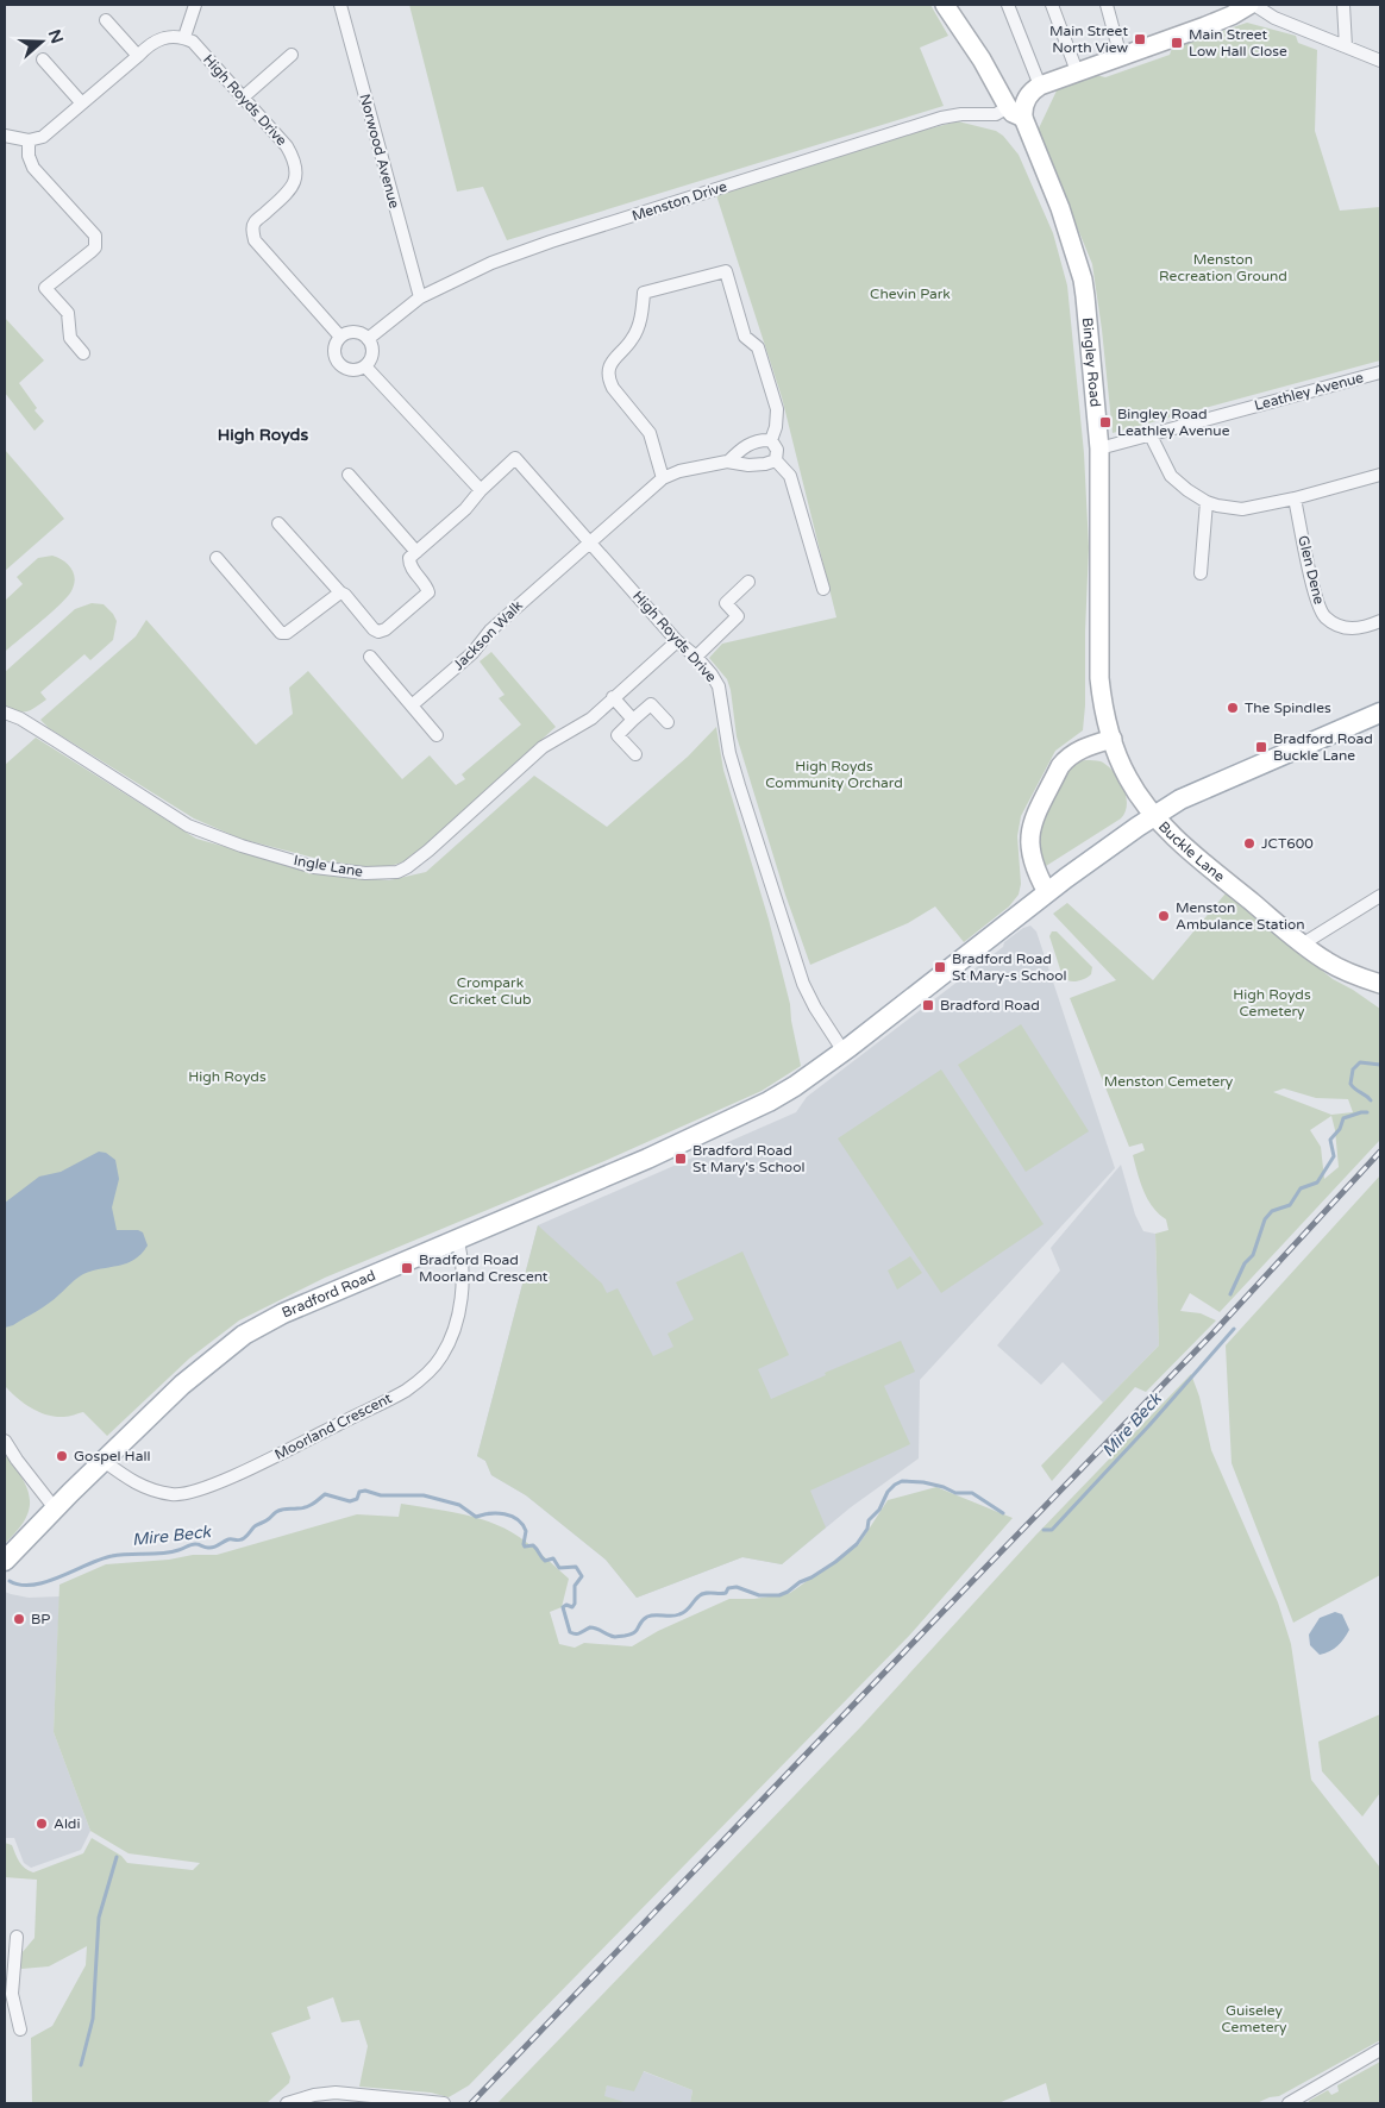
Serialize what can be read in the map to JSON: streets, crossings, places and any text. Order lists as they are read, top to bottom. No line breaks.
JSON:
{"streets":{"main road":["Bradford Road"],"street":["High Royds Drive","Norwood Avenue","Menston Drive","Bingley Road","Leathley Avenue","Glen Dene","Jackson Walk","Buckle Lane","Ingle Lane","Moorland Crescent"]},"crossings":[["High Royds Drive","Menston Drive"],["High Royds Drive","Jackson Walk"],["High Royds Drive","Ingle Lane"],["High Royds Drive","Bradford Road"],["Norwood Avenue","Menston Drive"],["Bingley Road","Leathley Avenue"],["Bingley Road","Buckle Lane"],["Bingley Road","Bradford Road"],["Buckle Lane","Bradford Road"],["Bradford Road","Moorland Crescent"]],"districts":["High Royds"],"water":["Mire Beck"],"parks":["Menston Recreation Ground","Chevin Park","High Royds Community Orchard","Crompark Cricket Club","High Royds Cemetery","High Royds","Menston Cemetery","Guiseley Cemetery"],"places":{"transit":["Main Street North View","Main Street Low Hall Close","Bingley Road Leathley Avenue","Bradford Road Buckle Lane","Bradford Road St Mary-s School","Bradford Road","Bradford Road St Mary's School","Bradford Road Moorland Crescent"],"other":["The Spindles","JCT600","Menston Ambulance Station","Gospel Hall","BP","Aldi"]},"north":"right"}
